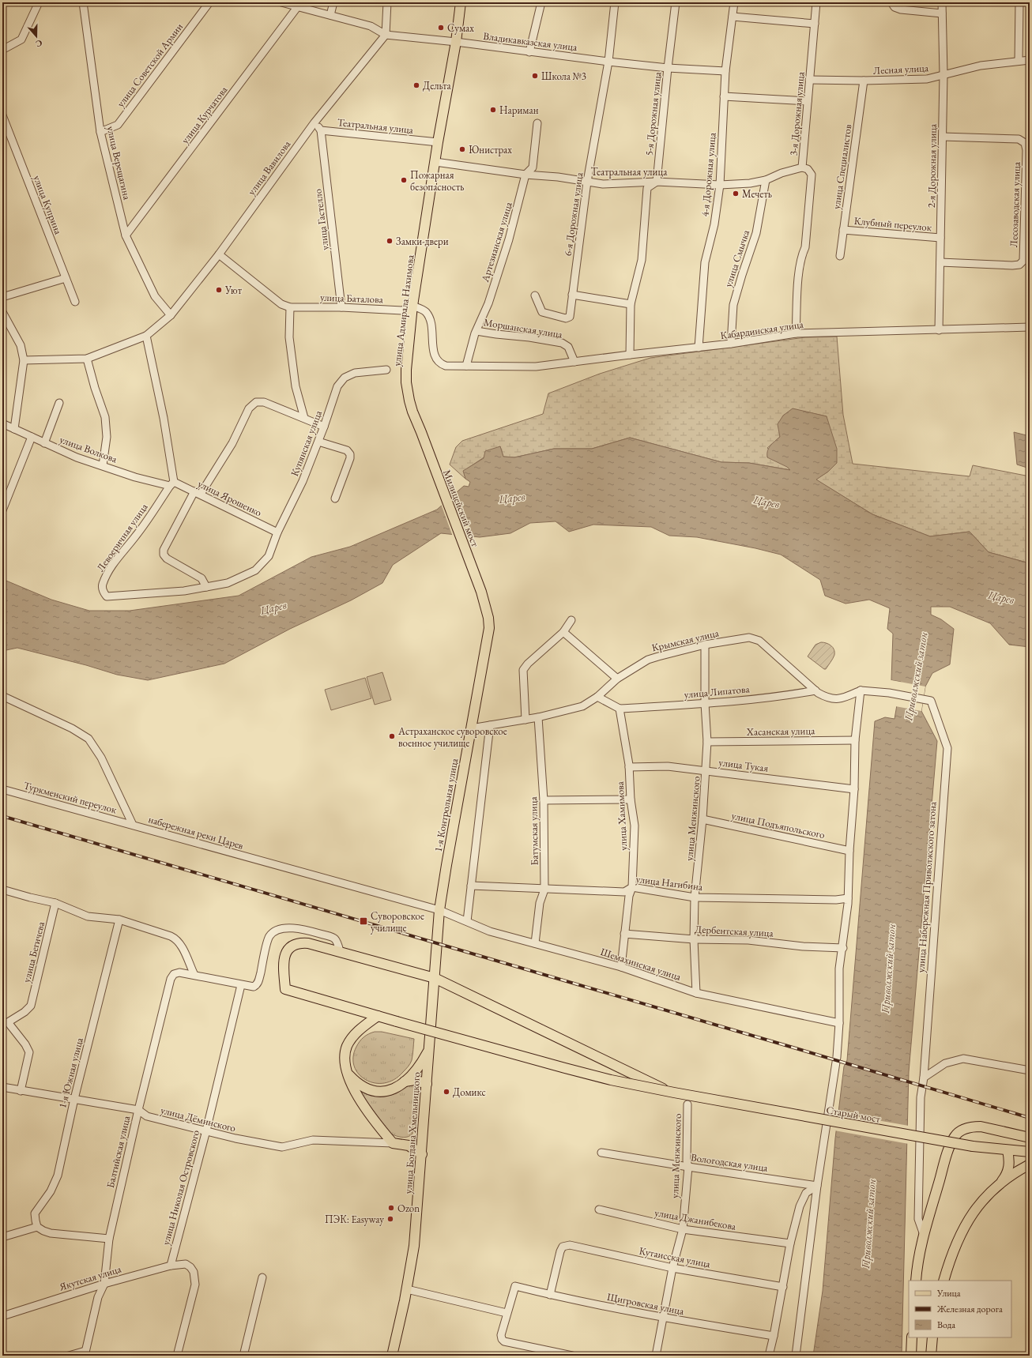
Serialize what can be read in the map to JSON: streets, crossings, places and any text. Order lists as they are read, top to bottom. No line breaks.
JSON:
{"streets":{"main road":["улица Адмирала Нахимова","Милицейский мост","1-я Контрольная улица","Старый мост","улица Богдана Хмельницкого"],"street":["Владикавказская улица","улица Советской Армии","Лесная улица","5-я Дорожная улица","3-я Дорожная улица","улица Курчатова","Театральная улица","улица Верещагина","2-я Дорожная улица","улица Специалистов","улица Вавилова","4-я Дорожная улица","улица Куприна","Лесозаводская улица","6-я Дорожная улица","улица Гастелло","Клубный переулок","Артезианская улица","улица Смычка","улица Баталова","Моршанская улица","Кабардинская улица","Купянская улица","улица Волкова","улица Ярошенко","Левоеричная улица","Крымская улица","улица Липатова","Хасанская улица","улица Тукая","Туркменский переулок","улица Хамимова","улица Менжинского","улица Подъяпольского","Батумская улица","набережная реки Царев","улица Нагибина","улица Набережная Приволжского затона","Дербентская улица","улица Бегичева","Шемахинская улица","1-я Южная улица","улица Дёминского","Балтийская улица","Вологодская улица","улица Николая Островского","улица Джанибекова","Кутаисская улица","Якутская улица","Щигровская улица"]},"crossings":[["Владикавказская улица","5-я Дорожная улица"],["Владикавказская улица","улица Курчатова"],["Владикавказская улица","улица Вавилова"],["Владикавказская улица","4-я Дорожная улица"],["Владикавказская улица","6-я Дорожная улица"],["Владикавказская улица","улица Адмирала Нахимова"],["улица Советской Армии","улица Верещагина"],["Лесная улица","3-я Дорожная улица"],["Лесная улица","2-я Дорожная улица"],["Лесная улица","улица Специалистов"],["5-я Дорожная улица","Театральная улица"],["3-я Дорожная улица","Театральная улица"],["3-я Дорожная улица","Кабардинская улица"],["улица Курчатова","улица Верещагина"],["Театральная улица","4-я Дорожная улица"],["Театральная улица","6-я Дорожная улица"],["Театральная улица","улица Гастелло"],["Театральная улица","Артезианская улица"],["Театральная улица","улица Смычка"],["Театральная улица","улица Адмирала Нахимова"],["улица Верещагина","улица Вавилова"],["2-я Дорожная улица","Лесозаводская улица"],["2-я Дорожная улица","Клубный переулок"],["2-я Дорожная улица","Кабардинская улица"],["улица Специалистов","Клубный переулок"],["улица Вавилова","улица Баталова"],["4-я Дорожная улица","Кабардинская улица"],["улица Гастелло","улица Баталова"],["Артезианская улица","Моршанская улица"],["Артезианская улица","Кабардинская улица"],["улица Смычка","Кабардинская улица"],["улица Баталова","улица Адмирала Нахимова"],["улица Адмирала Нахимова","Милицейский мост"],["Моршанская улица","Кабардинская улица"],["Купянская улица","улица Ярошенко"],["Купянская улица","Левоеричная улица"],["улица Волкова","улица Ярошенко"],["улица Волкова","Левоеричная улица"],["улица Ярошенко","Левоеричная улица"],["Милицейский мост","1-я Контрольная улица"],["Крымская улица","улица Липатова"],["Крымская улица","1-я Контрольная улица"],["Крымская улица","улица Менжинского"],["Крымская улица","Батумская улица"],["Крымская улица","улица Набережная Приволжского затона"],["улица Липатова","улица Хамимова"],["улица Липатова","улица Менжинского"],["Хасанская улица","улица Менжинского"],["улица Тукая","улица Хамимова"],["улица Тукая","улица Менжинского"],["Туркменский переулок","набережная реки Царев"],["1-я Контрольная улица","набережная реки Царев"],["1-я Контрольная улица","Шемахинская улица"],["1-я Контрольная улица","улица Богдана Хмельницкого"],["улица Хамимова","улица Нагибина"],["улица Хамимова","Дербентская улица"],["улица Хамимова","Шемахинская улица"],["улица Менжинского","улица Подъяпольского"],["улица Менжинского","улица Нагибина"],["улица Менжинского","Дербентская улица"],["улица Менжинского","Шемахинская улица"],["улица Менжинского","Вологодская улица"],["улица Менжинского","улица Джанибекова"],["улица Менжинского","Кутаисская улица"],["улица Менжинского","Щигровская улица"],["Батумская улица","улица Нагибина"],["Батумская улица","Шемахинская улица"],["набережная реки Царев","Шемахинская улица"],["набережная реки Царев","улица Богдана Хмельницкого"],["Шемахинская улица","улица Богдана Хмельницкого"],["1-я Южная улица","улица Дёминского"],["улица Дёминского","Балтийская улица"],["улица Дёминского","улица Николая Островского"],["Балтийская улица","Якутская улица"],["улица Николая Островского","Якутская улица"],["Кутаисская улица","Щигровская улица"]],"water":["Царев","Приволжский затон"],"places":{"other":["Сумах","Школа №3","Дельта","Нариман","Юнистрах","Пожарная безопасность","Мечеть","Замки-двери","Уют","Астраханское суворовское военное училище","Домикс","Ozon","ПЭК: Easyway"],"transit":["Суворовское училище"]},"legend":["Улица","Железная дорога","Вода"],"north":"bottom"}
